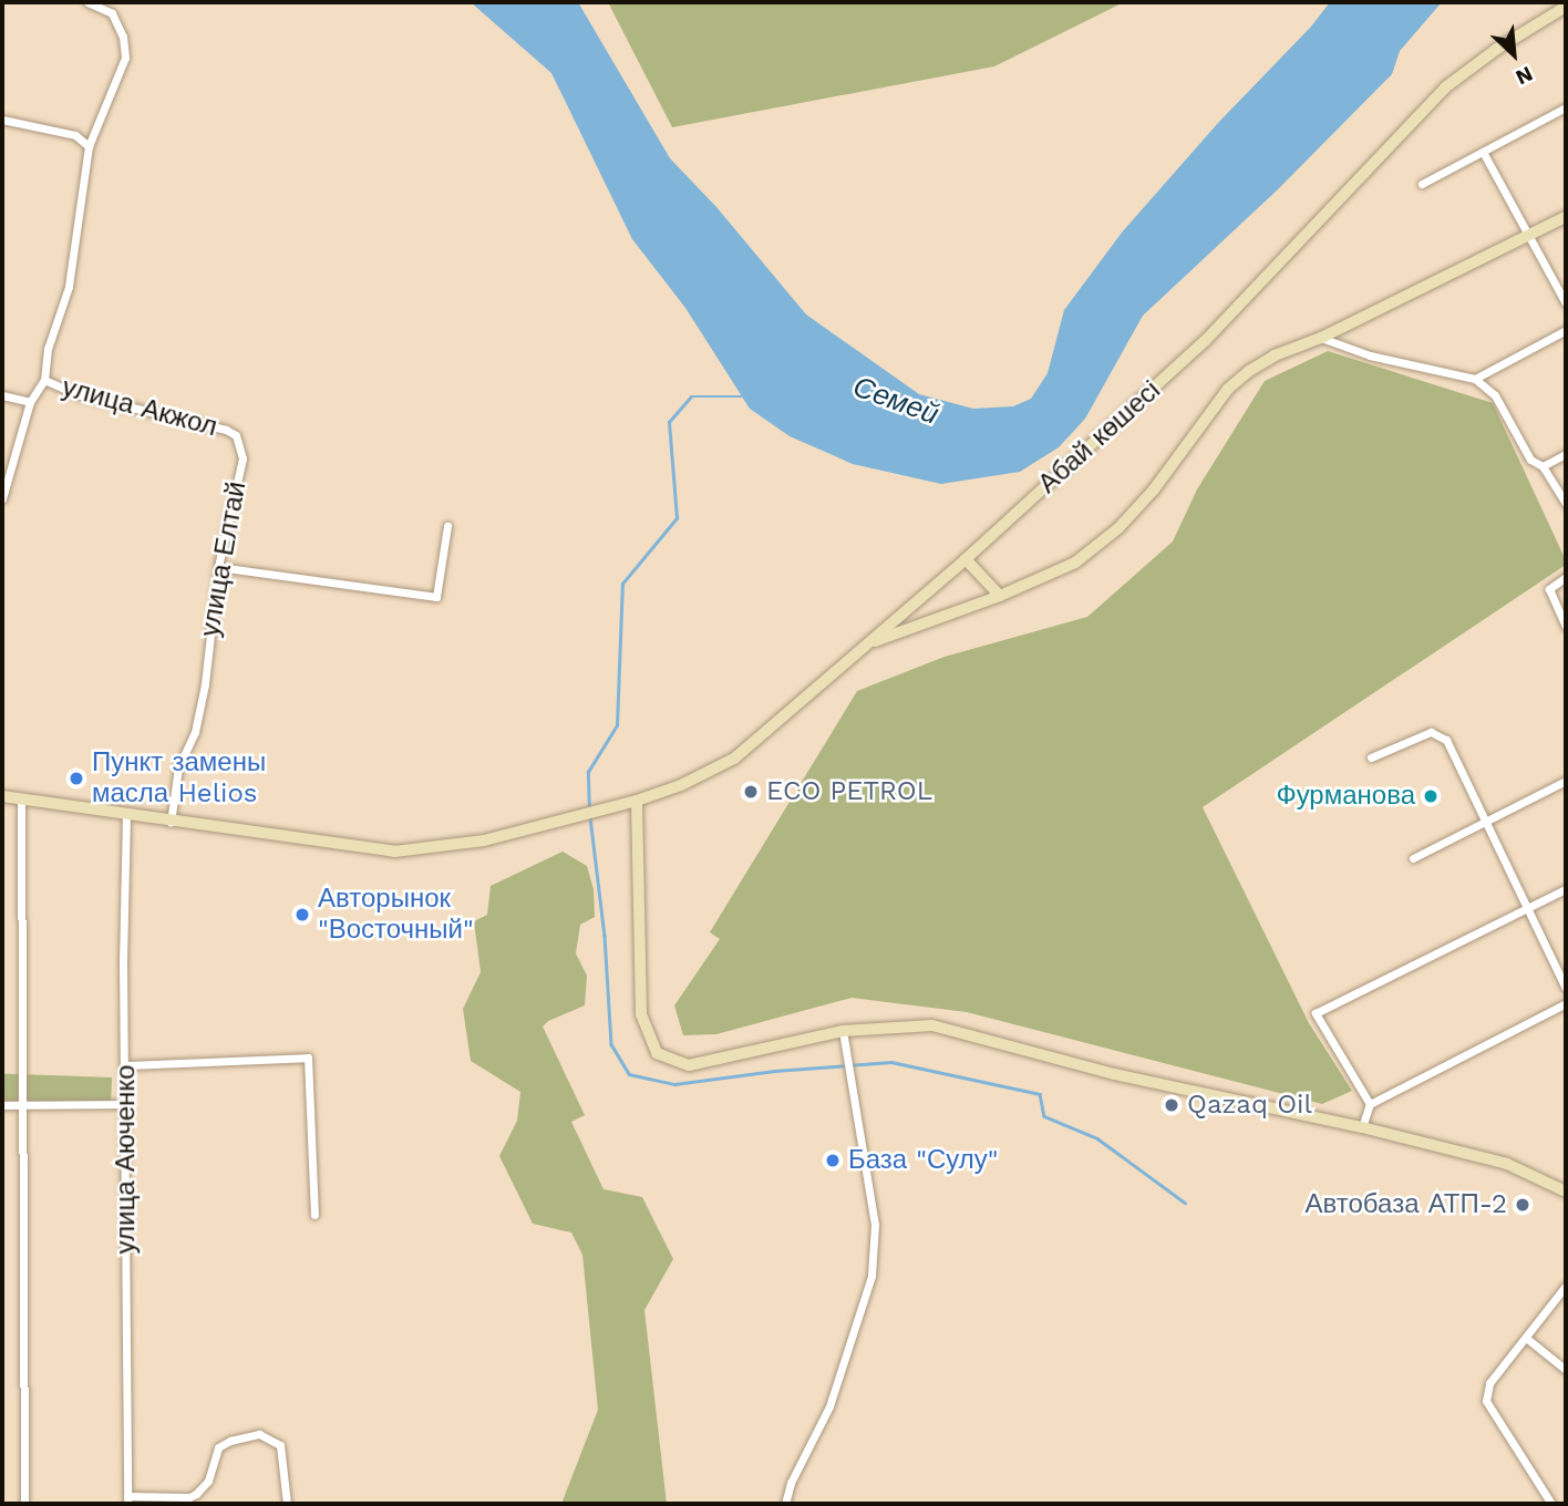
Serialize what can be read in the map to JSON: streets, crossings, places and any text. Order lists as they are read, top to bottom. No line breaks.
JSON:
{"streets":{"main road":["Абай көшесі"],"street":["улица Акжол","улица Елтай","улица Аюченко"]},"crossings":[["улица Акжол","улица Елтай"],["Абай көшесі","улица Елтай"],["Абай көшесі","улица Аюченко"]],"water":["Семей"],"places":["Пункт замены масла Helios","ECO PETROL","Фурманова","Авторынок \"Восточный\"","Qazaq Oil","База \"Сулу\"","Автобаза АТП-2"],"north":"bottom right"}
